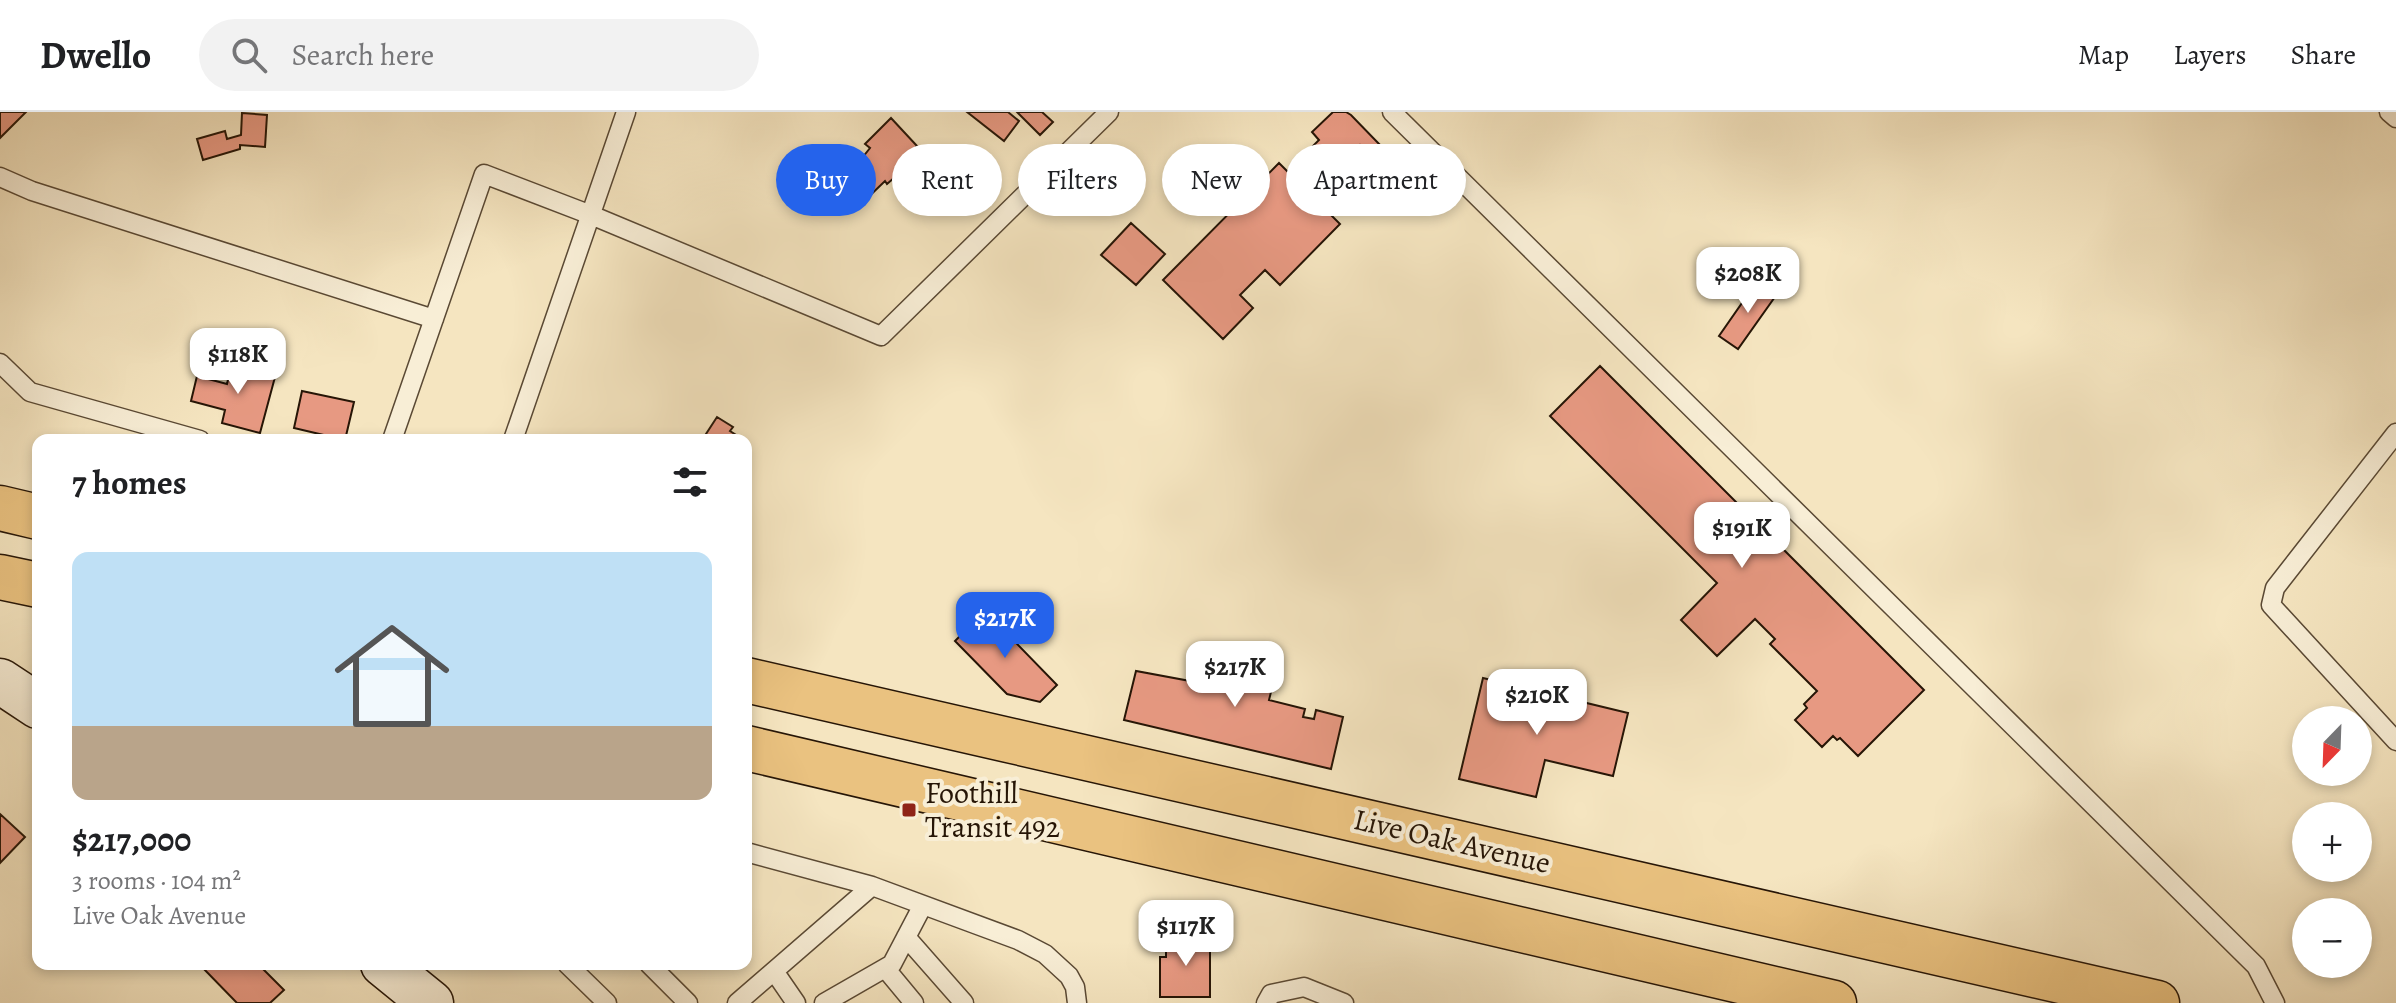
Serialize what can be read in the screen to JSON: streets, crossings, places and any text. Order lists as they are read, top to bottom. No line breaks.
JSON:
{"streets":{"main road":["Live Oak Avenue"]},"places":{"transit":["Foothill Transit 492"]},"north":"bottom left","page":{"header":"Dwello","search":"Search here","nav":["Map","Layers","Share"],"chip":["Buy","Rent","Filters","New","Apartment"],"price":["$208K","$118K","$191K","$217K","$217K","$210K","$117K"],"heading":"7 homes","list":[{"name":"$217,000","note":"3 rooms · 104 m² · Live Oak Avenue"}],"map_buttons":["+","−"]}}
